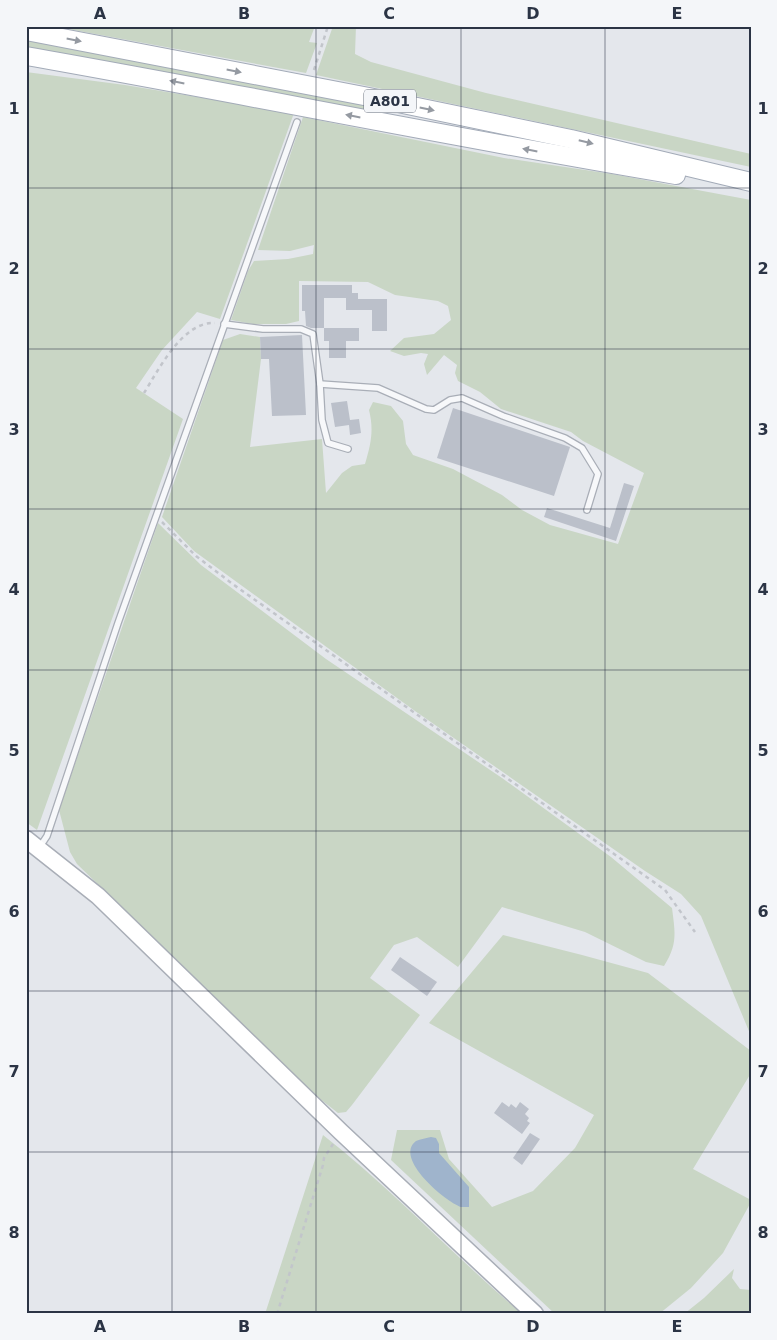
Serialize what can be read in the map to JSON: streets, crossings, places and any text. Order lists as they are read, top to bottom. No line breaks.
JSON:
{"streets":{"main road":["A801"]},"grid":{"columns":["A","B","C","D","E"],"rows":["1","2","3","4","5","6","7","8"]}}
